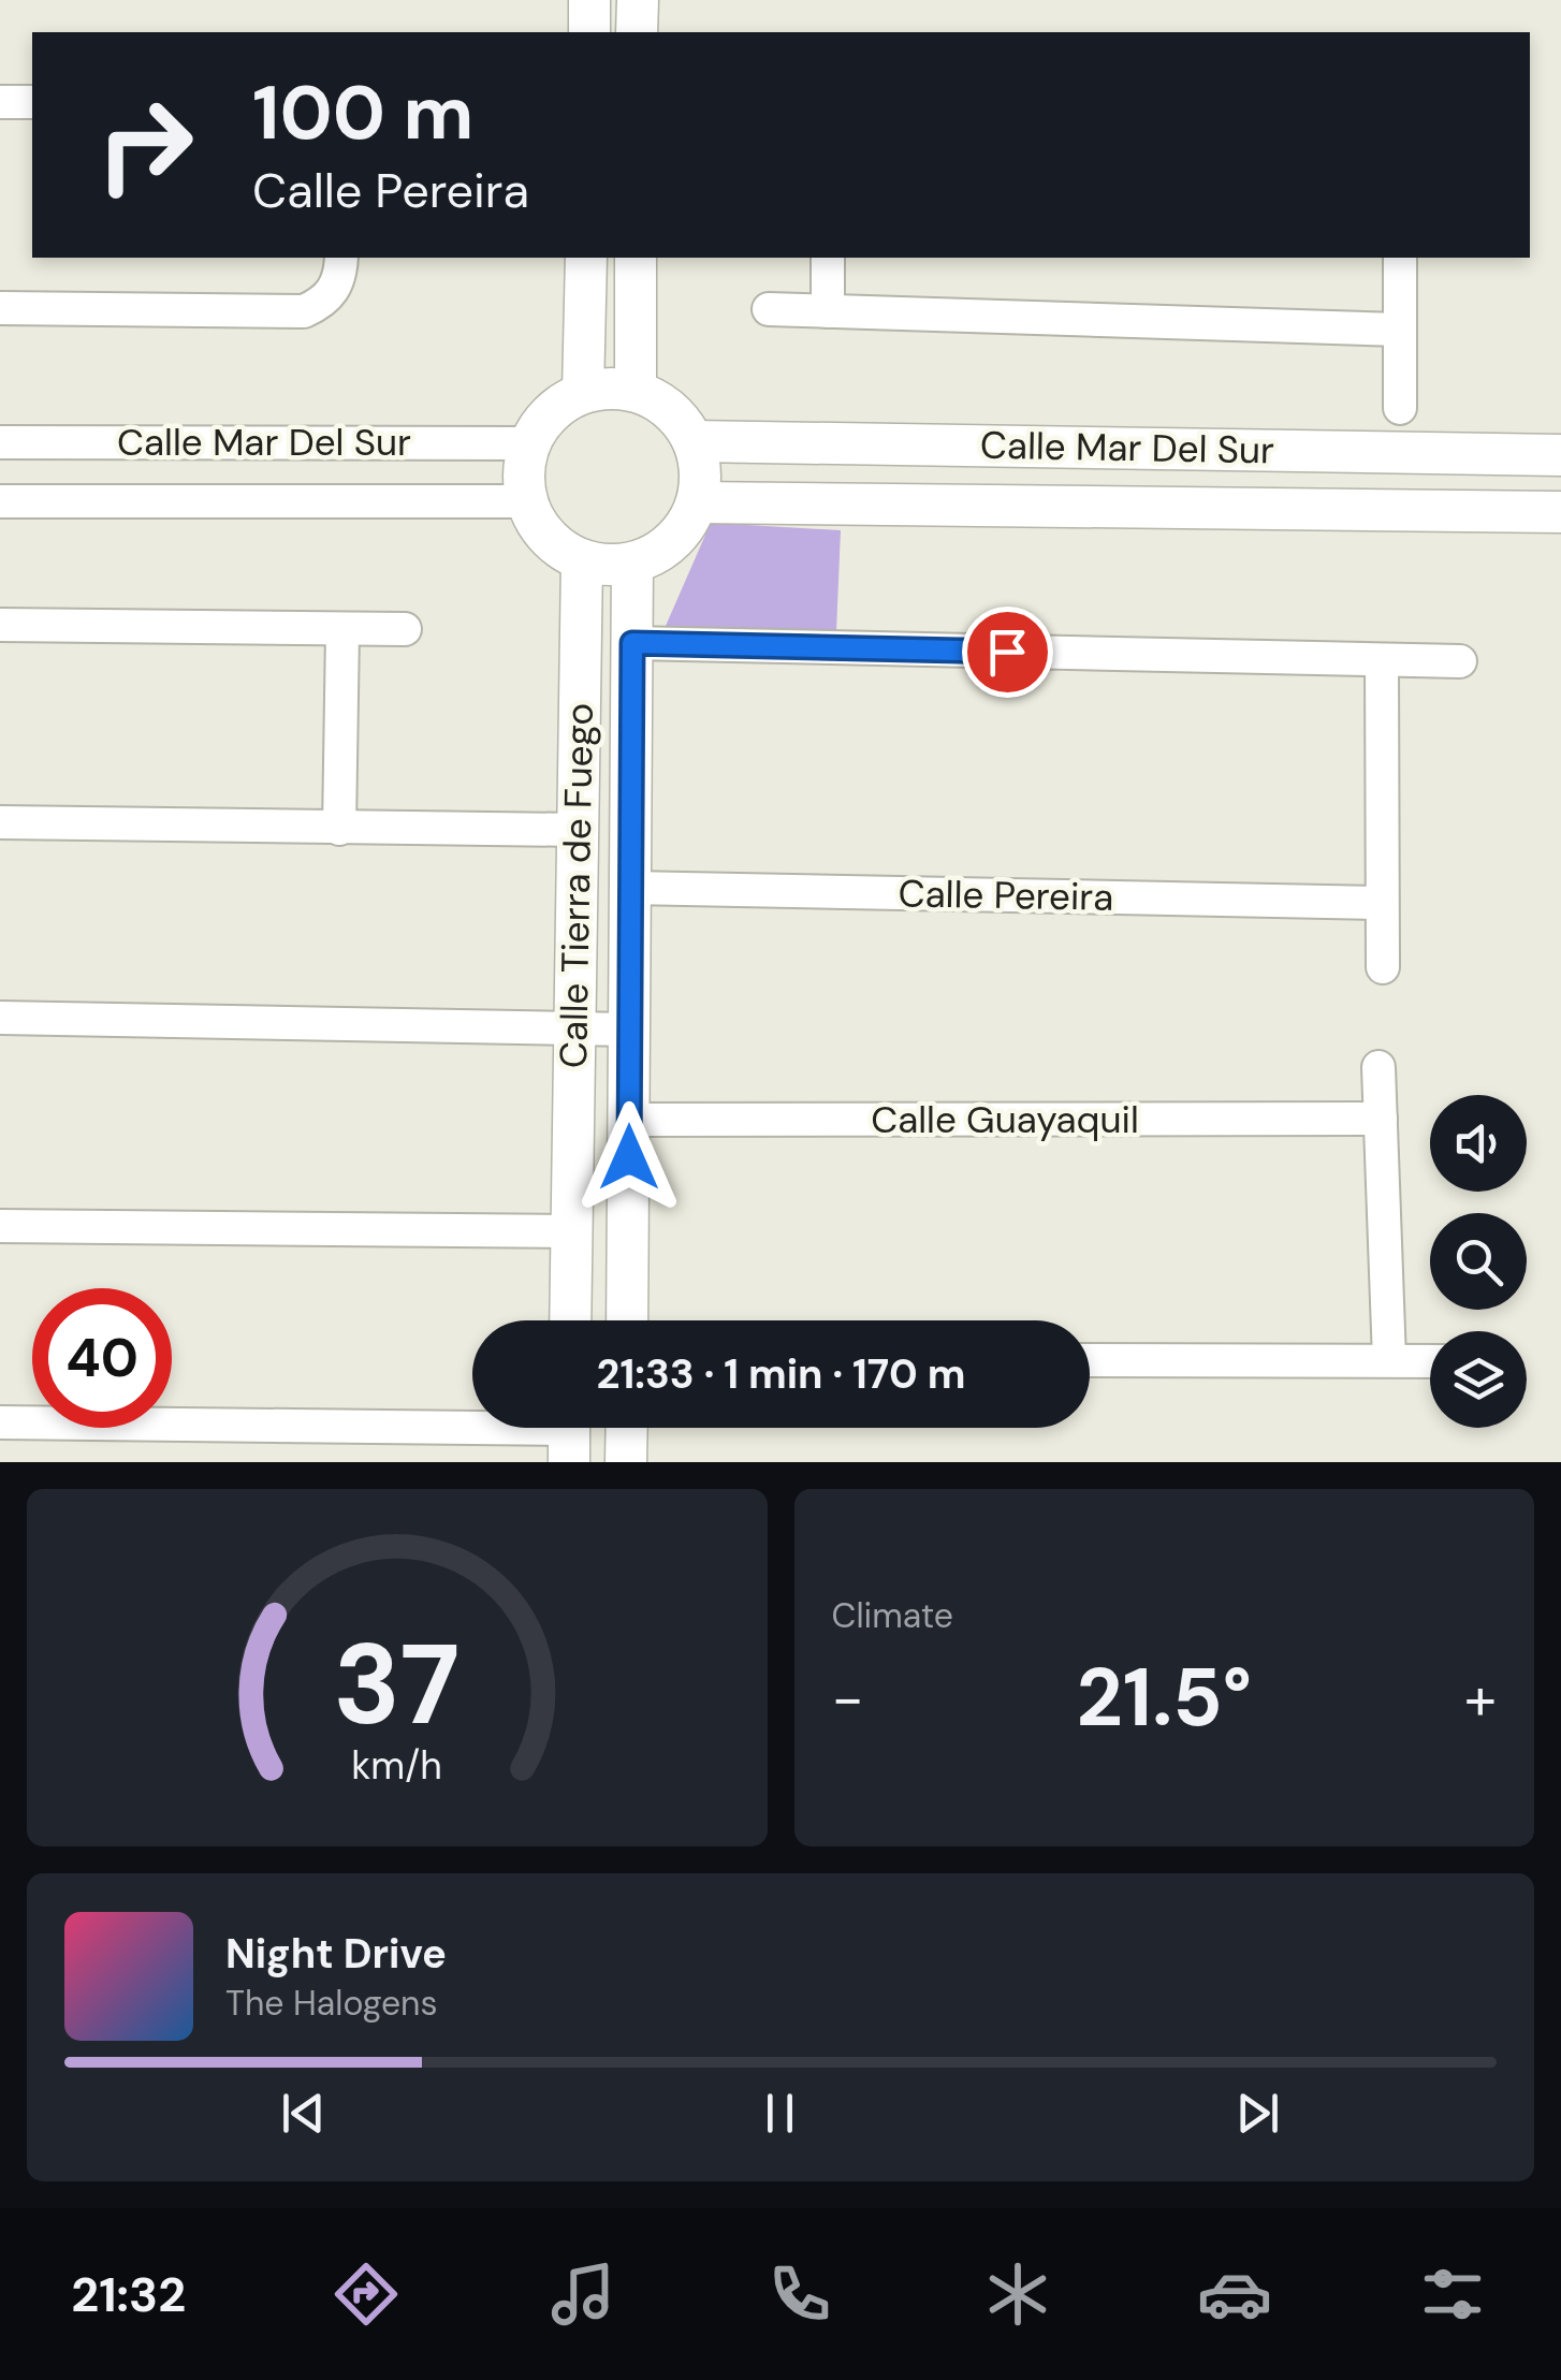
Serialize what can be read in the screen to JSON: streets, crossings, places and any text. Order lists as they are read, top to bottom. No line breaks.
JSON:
{"streets":{"street":["Calle Mar Del Sur","Calle Tierra de Fuego","Calle Pereira","Calle Guayaquil"]},"crossings":[["Calle Mar Del Sur","Calle Tierra de Fuego"],["Calle Tierra de Fuego","Calle Pereira"],["Calle Tierra de Fuego","Calle Guayaquil"]],"page":{"turn":["100 m","Calle Pereira"],"limit":"40","trip":"21:33 · 1 min · 170 m","tile":"Climate","heat":["−","21.5°","+"],"song":["Night Drive","The Halogens"],"tabs":"21:32","gauge":["37","km/h"]}}
